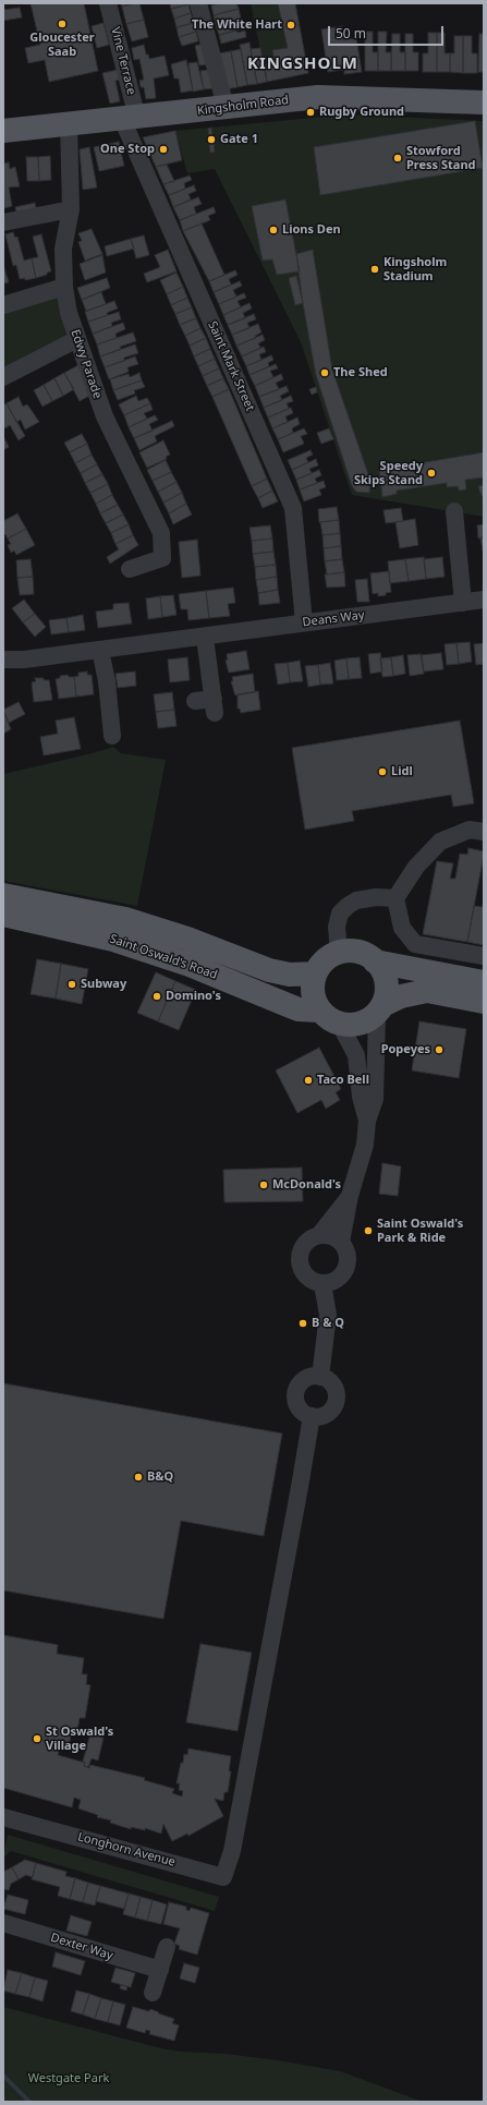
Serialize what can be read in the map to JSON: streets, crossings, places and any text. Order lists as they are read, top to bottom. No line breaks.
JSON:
{"streets":{"main road":["Kingsholm Road","Saint Oswald's Road"],"street":["Vine Terrace","Edwy Parade","Saint Mark Street","Deans Way","Longhorn Avenue","Dexter Way"]},"crossings":[["Vine Terrace","Kingsholm Road"],["Vine Terrace","Saint Mark Street"],["Kingsholm Road","Edwy Parade"],["Kingsholm Road","Saint Mark Street"],["Saint Mark Street","Deans Way"]],"districts":["KINGSHOLM"],"parks":["Westgate Park"],"places":["Gloucester Saab","The White Hart","Rugby Ground","Gate 1","One Stop","Stowford Press Stand","Lions Den","Kingsholm Stadium","The Shed","Speedy Skips Stand","Lidl","Subway","Domino's","Popeyes","Taco Bell","McDonald's","Saint Oswald's Park & Ride","B & Q","B&Q","St Oswald's Village"],"scale_bar":"50 m"}
